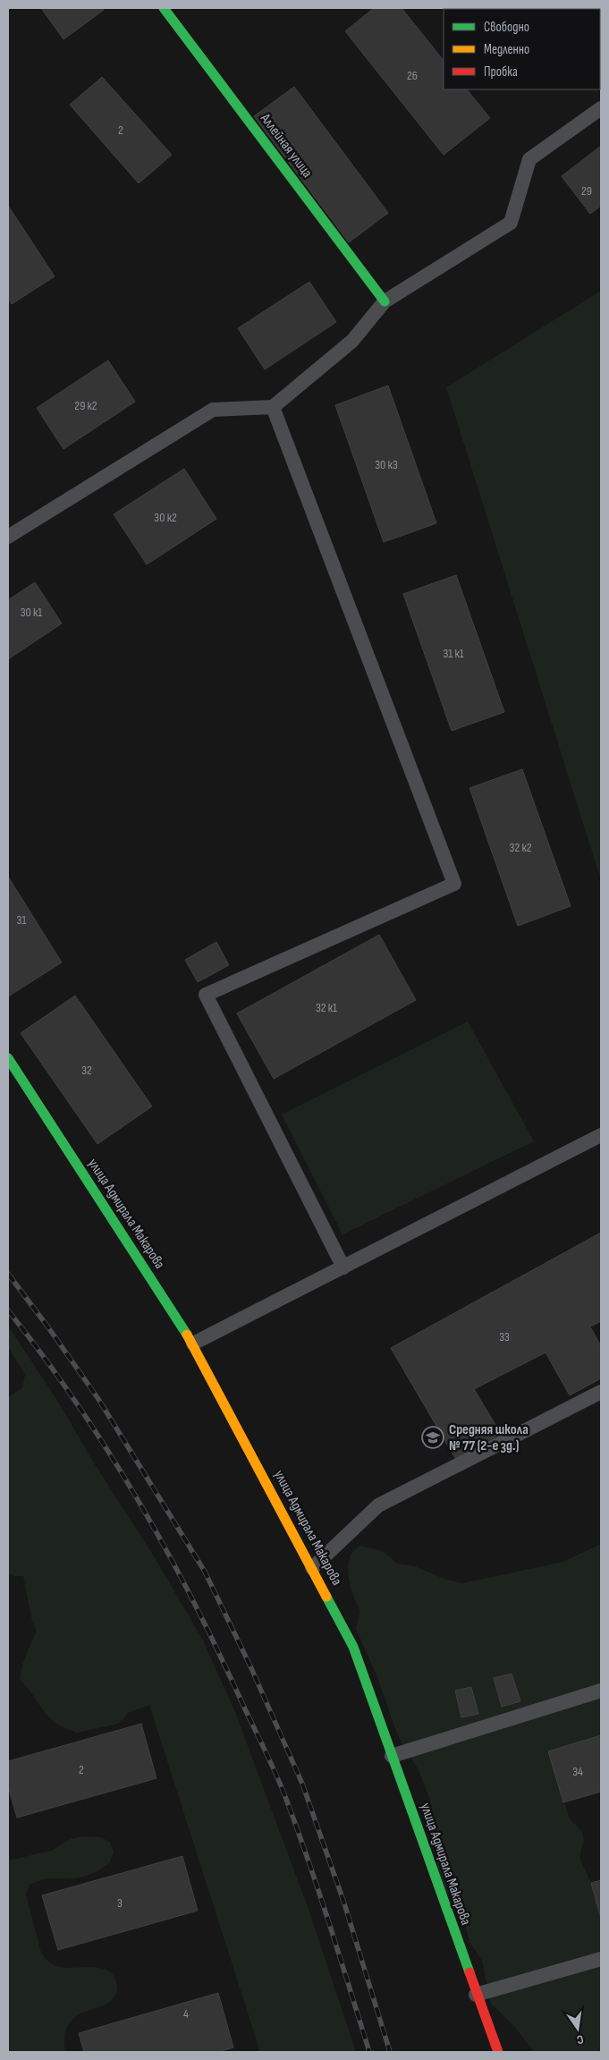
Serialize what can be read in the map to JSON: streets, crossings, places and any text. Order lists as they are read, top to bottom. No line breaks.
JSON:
{"streets":{"street":["Аллейная улица","улица Адмирала Макарова"]},"places":{"school or university":["Средняя школа № 77 (2-е зд.)"]},"house_numbers":["26","2","29","29 к2","30 к3","30 к2","30 к1","31 к1","32 к2","31","32 к1","32","33","2","34","3","4"],"legend":["Свободно","Медленно","Пробка"],"north":"bottom"}
